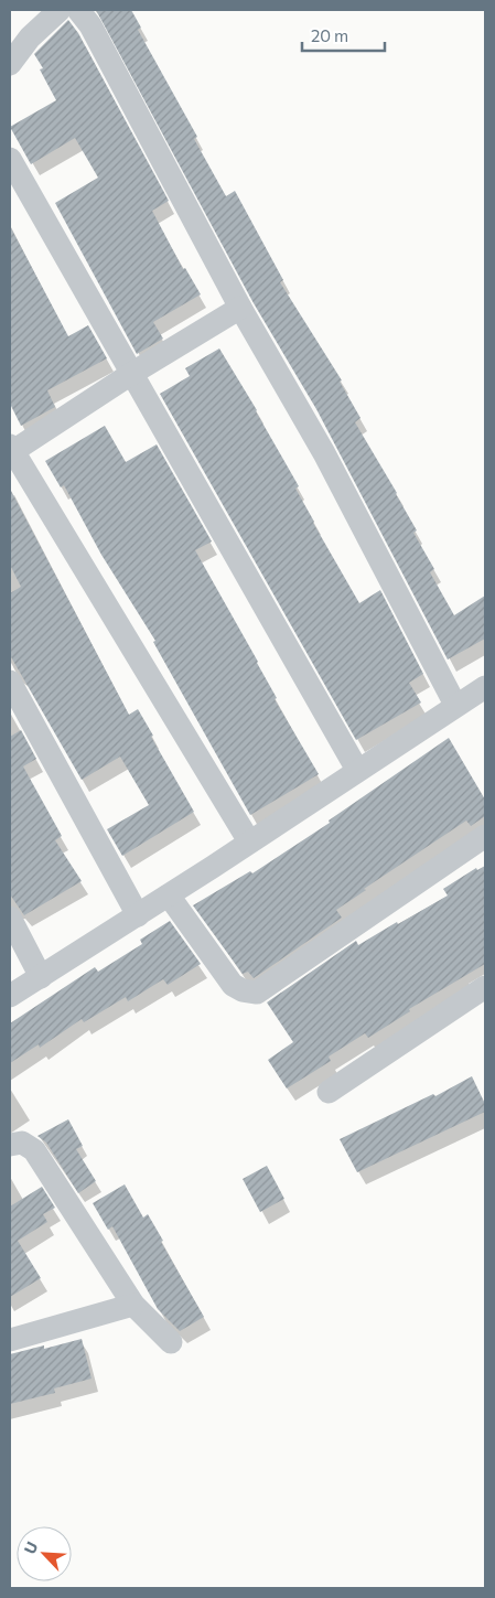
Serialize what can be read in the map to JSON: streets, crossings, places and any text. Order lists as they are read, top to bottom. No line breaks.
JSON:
{"scale_bar":"20 m","north":"top left"}
